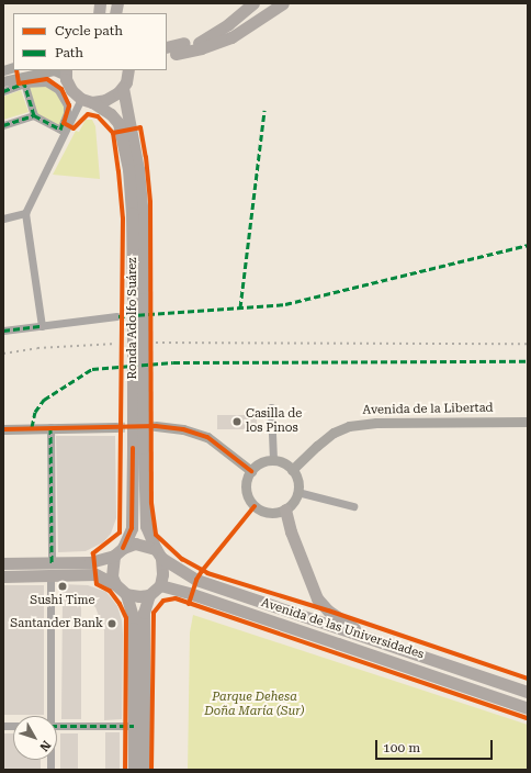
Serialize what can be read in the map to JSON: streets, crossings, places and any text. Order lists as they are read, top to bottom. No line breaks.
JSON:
{"streets":{"main road":["Ronda Adolfo Suárez","Avenida de la Libertad","Avenida de las Universidades"]},"crossings":[["Ronda Adolfo Suárez","Avenida de las Universidades"]],"parks":["Parque Dehesa Doña María (Sur)"],"places":["Casilla de los Pinos","Sushi Time","Santander Bank"],"legend":["Cycle path","Path"],"scale_bar":"100 m","north":"bottom right"}
